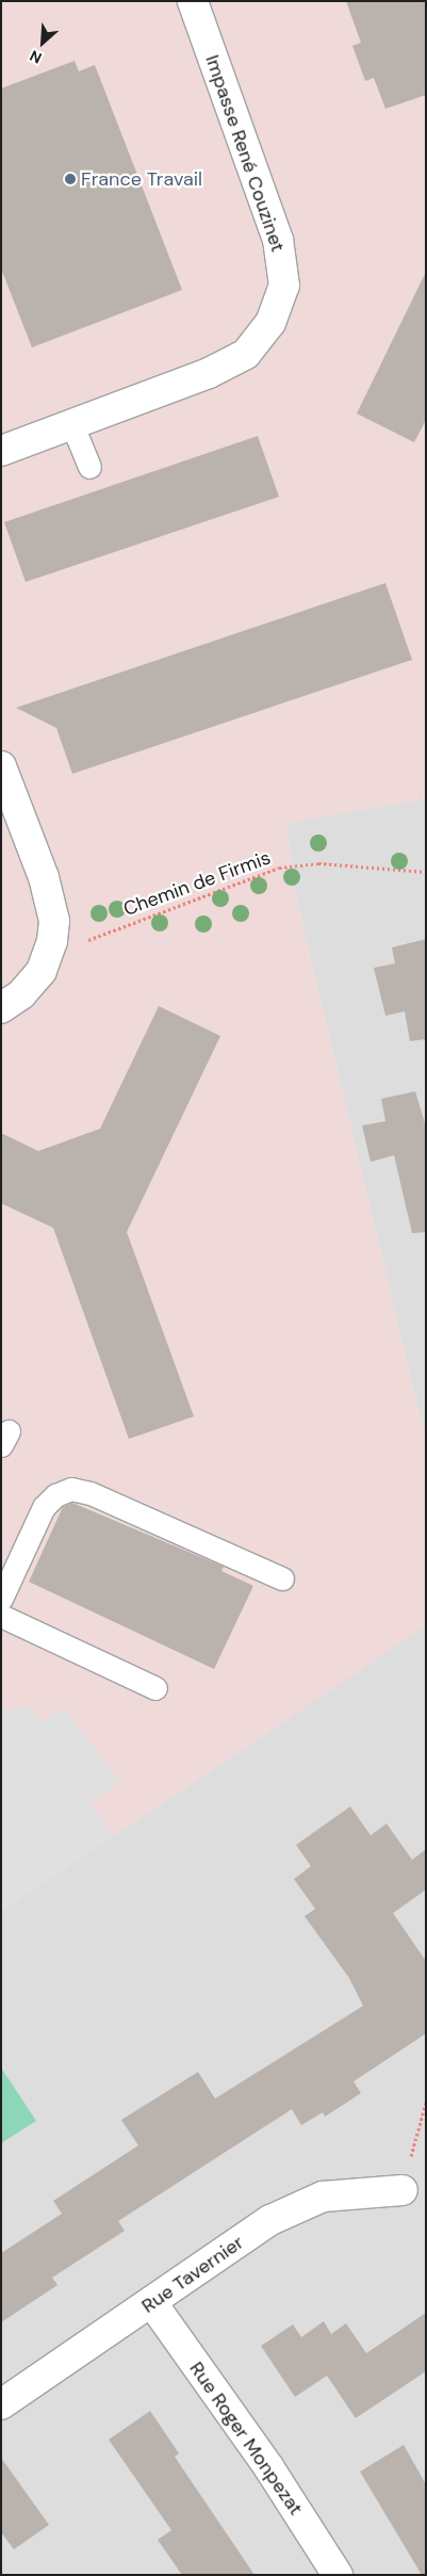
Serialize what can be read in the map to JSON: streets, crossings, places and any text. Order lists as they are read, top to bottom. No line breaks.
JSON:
{"streets":{"street":["Impasse René Couzinet","Rue Tavernier","Rue Roger Monpezat"],"path":["Chemin de Firmis"]},"crossings":[["Rue Tavernier","Rue Roger Monpezat"]],"places":["France Travail"],"north":"bottom left"}
